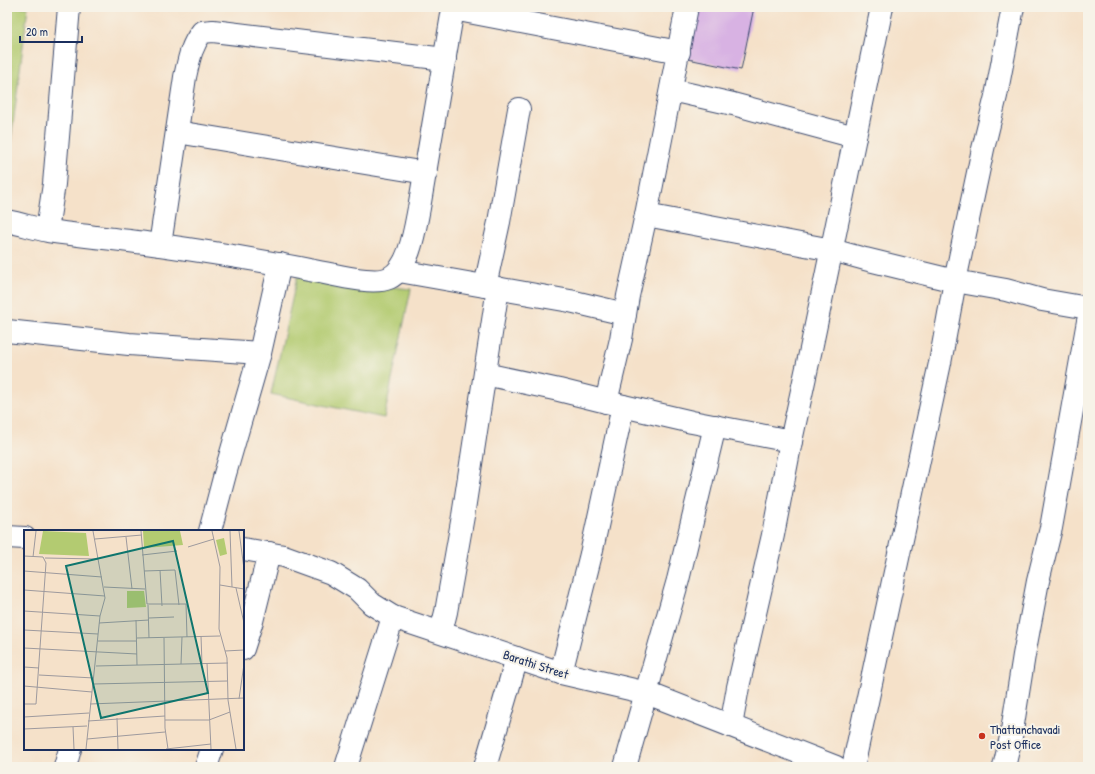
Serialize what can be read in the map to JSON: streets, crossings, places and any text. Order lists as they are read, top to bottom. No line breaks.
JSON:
{"streets":{"street":["Barathi Street"]},"places":["Thattanchavadi Post Office"],"scale_bar":"20 m"}
